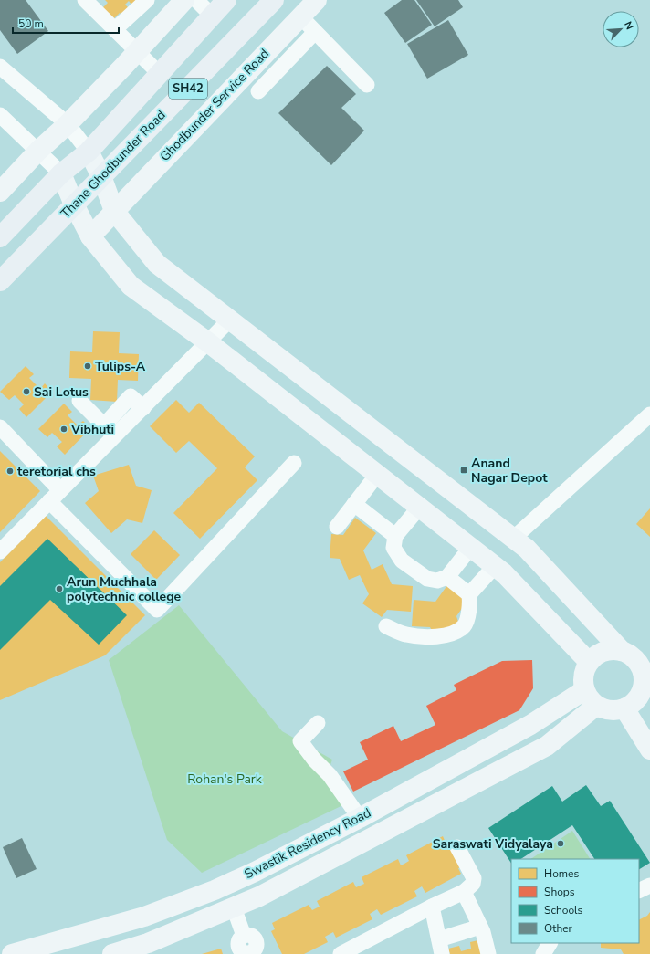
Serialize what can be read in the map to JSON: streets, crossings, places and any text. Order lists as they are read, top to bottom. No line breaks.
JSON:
{"streets":{"main road":["SH42","Ghodbunder Service Road","Thane Ghodbunder Road","Swastik Residency Road"]},"parks":["Rohan's Park"],"places":{"other":["Tulips-A","Sai Lotus","Vibhuti","teretorial chs","Arun Muchhala polytechnic college","Saraswati Vidyalaya"],"transit":["Anand Nagar Depot"]},"legend":["Homes","Shops","Schools","Other"],"scale_bar":"50 m","north":"top right"}
